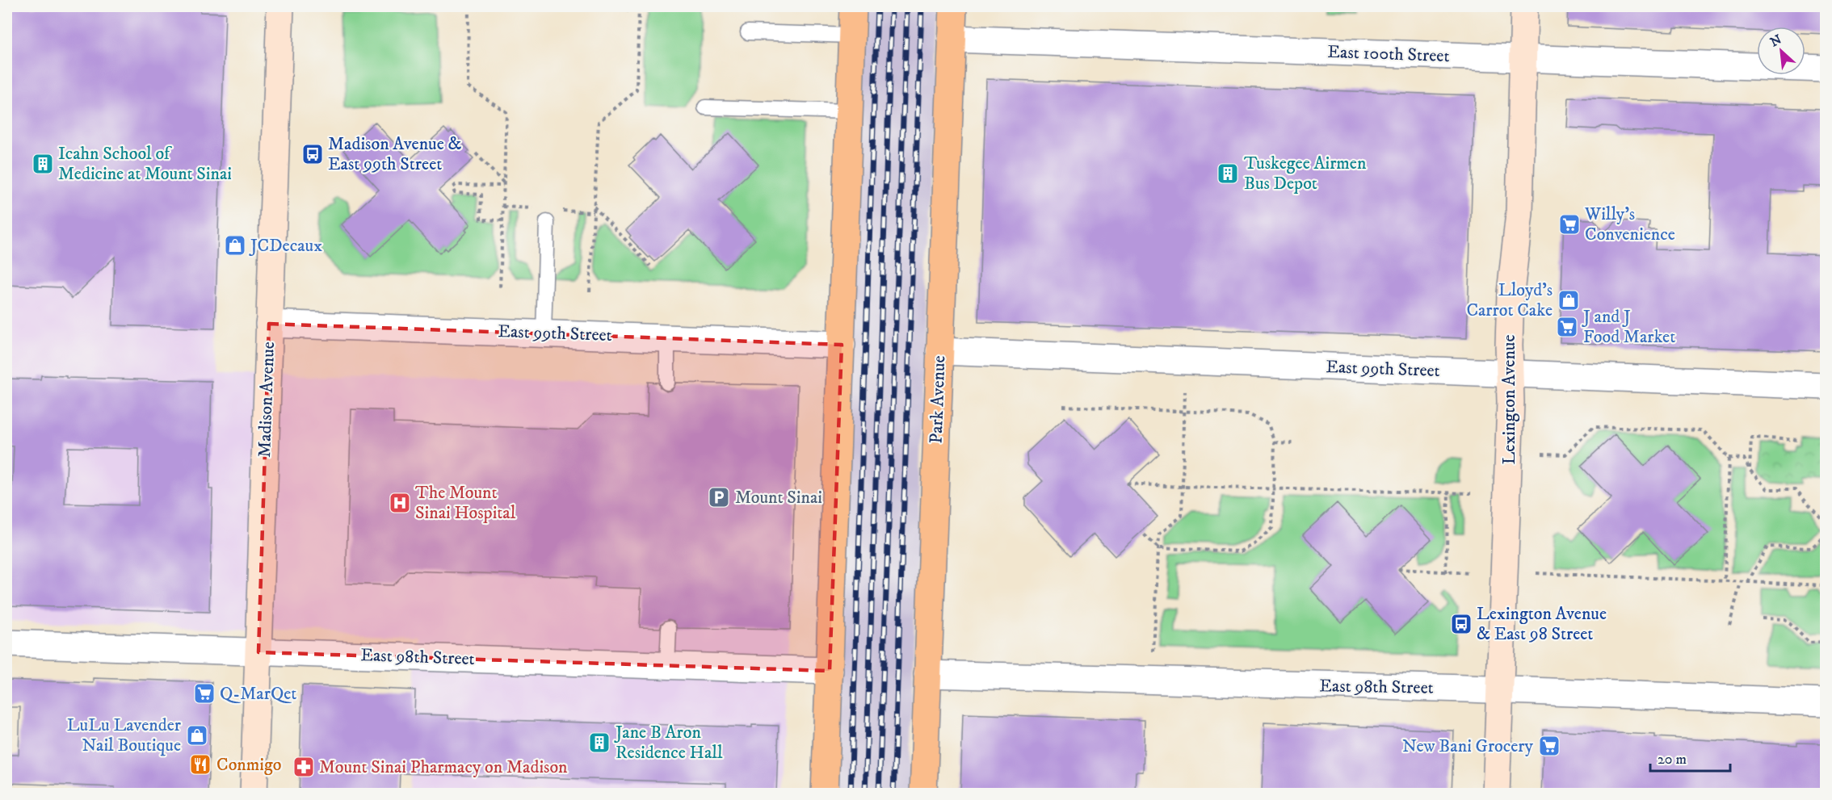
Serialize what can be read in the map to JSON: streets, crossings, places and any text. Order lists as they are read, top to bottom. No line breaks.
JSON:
{"streets":{"main road":["Madison Avenue","Park Avenue","Lexington Avenue"],"street":["East 100th Street","East 99th Street","East 98th Street"]},"crossings":[["East 100th Street","Park Avenue"],["East 100th Street","Lexington Avenue"],["East 99th Street","Madison Avenue"],["East 99th Street","Park Avenue"],["East 99th Street","Lexington Avenue"],["Madison Avenue","East 98th Street"],["Park Avenue","East 98th Street"],["Lexington Avenue","East 98th Street"]],"places":{"bus stop":["Madison Avenue & East 99th Street","Lexington Avenue & East 98 Street"],"building":["Icahn School of Medicine at Mount Sinai","Tuskegee Airmen Bus Depot","Jane B Aron Residence Hall"],"supermarket":["Willy's Convenience","J and J Food Market","Q-MarQet","New Bani Grocery"],"shop":["JCDecaux","Lloyd's Carrot Cake","LuLu Lavender Nail Boutique"],"parking":["Mount Sinai"],"hospital":["The Mount Sinai Hospital"],"restaurant":["Conmigo"],"pharmacy":["Mount Sinai Pharmacy on Madison"]},"scale_bar":"20 m","north":"top left"}
